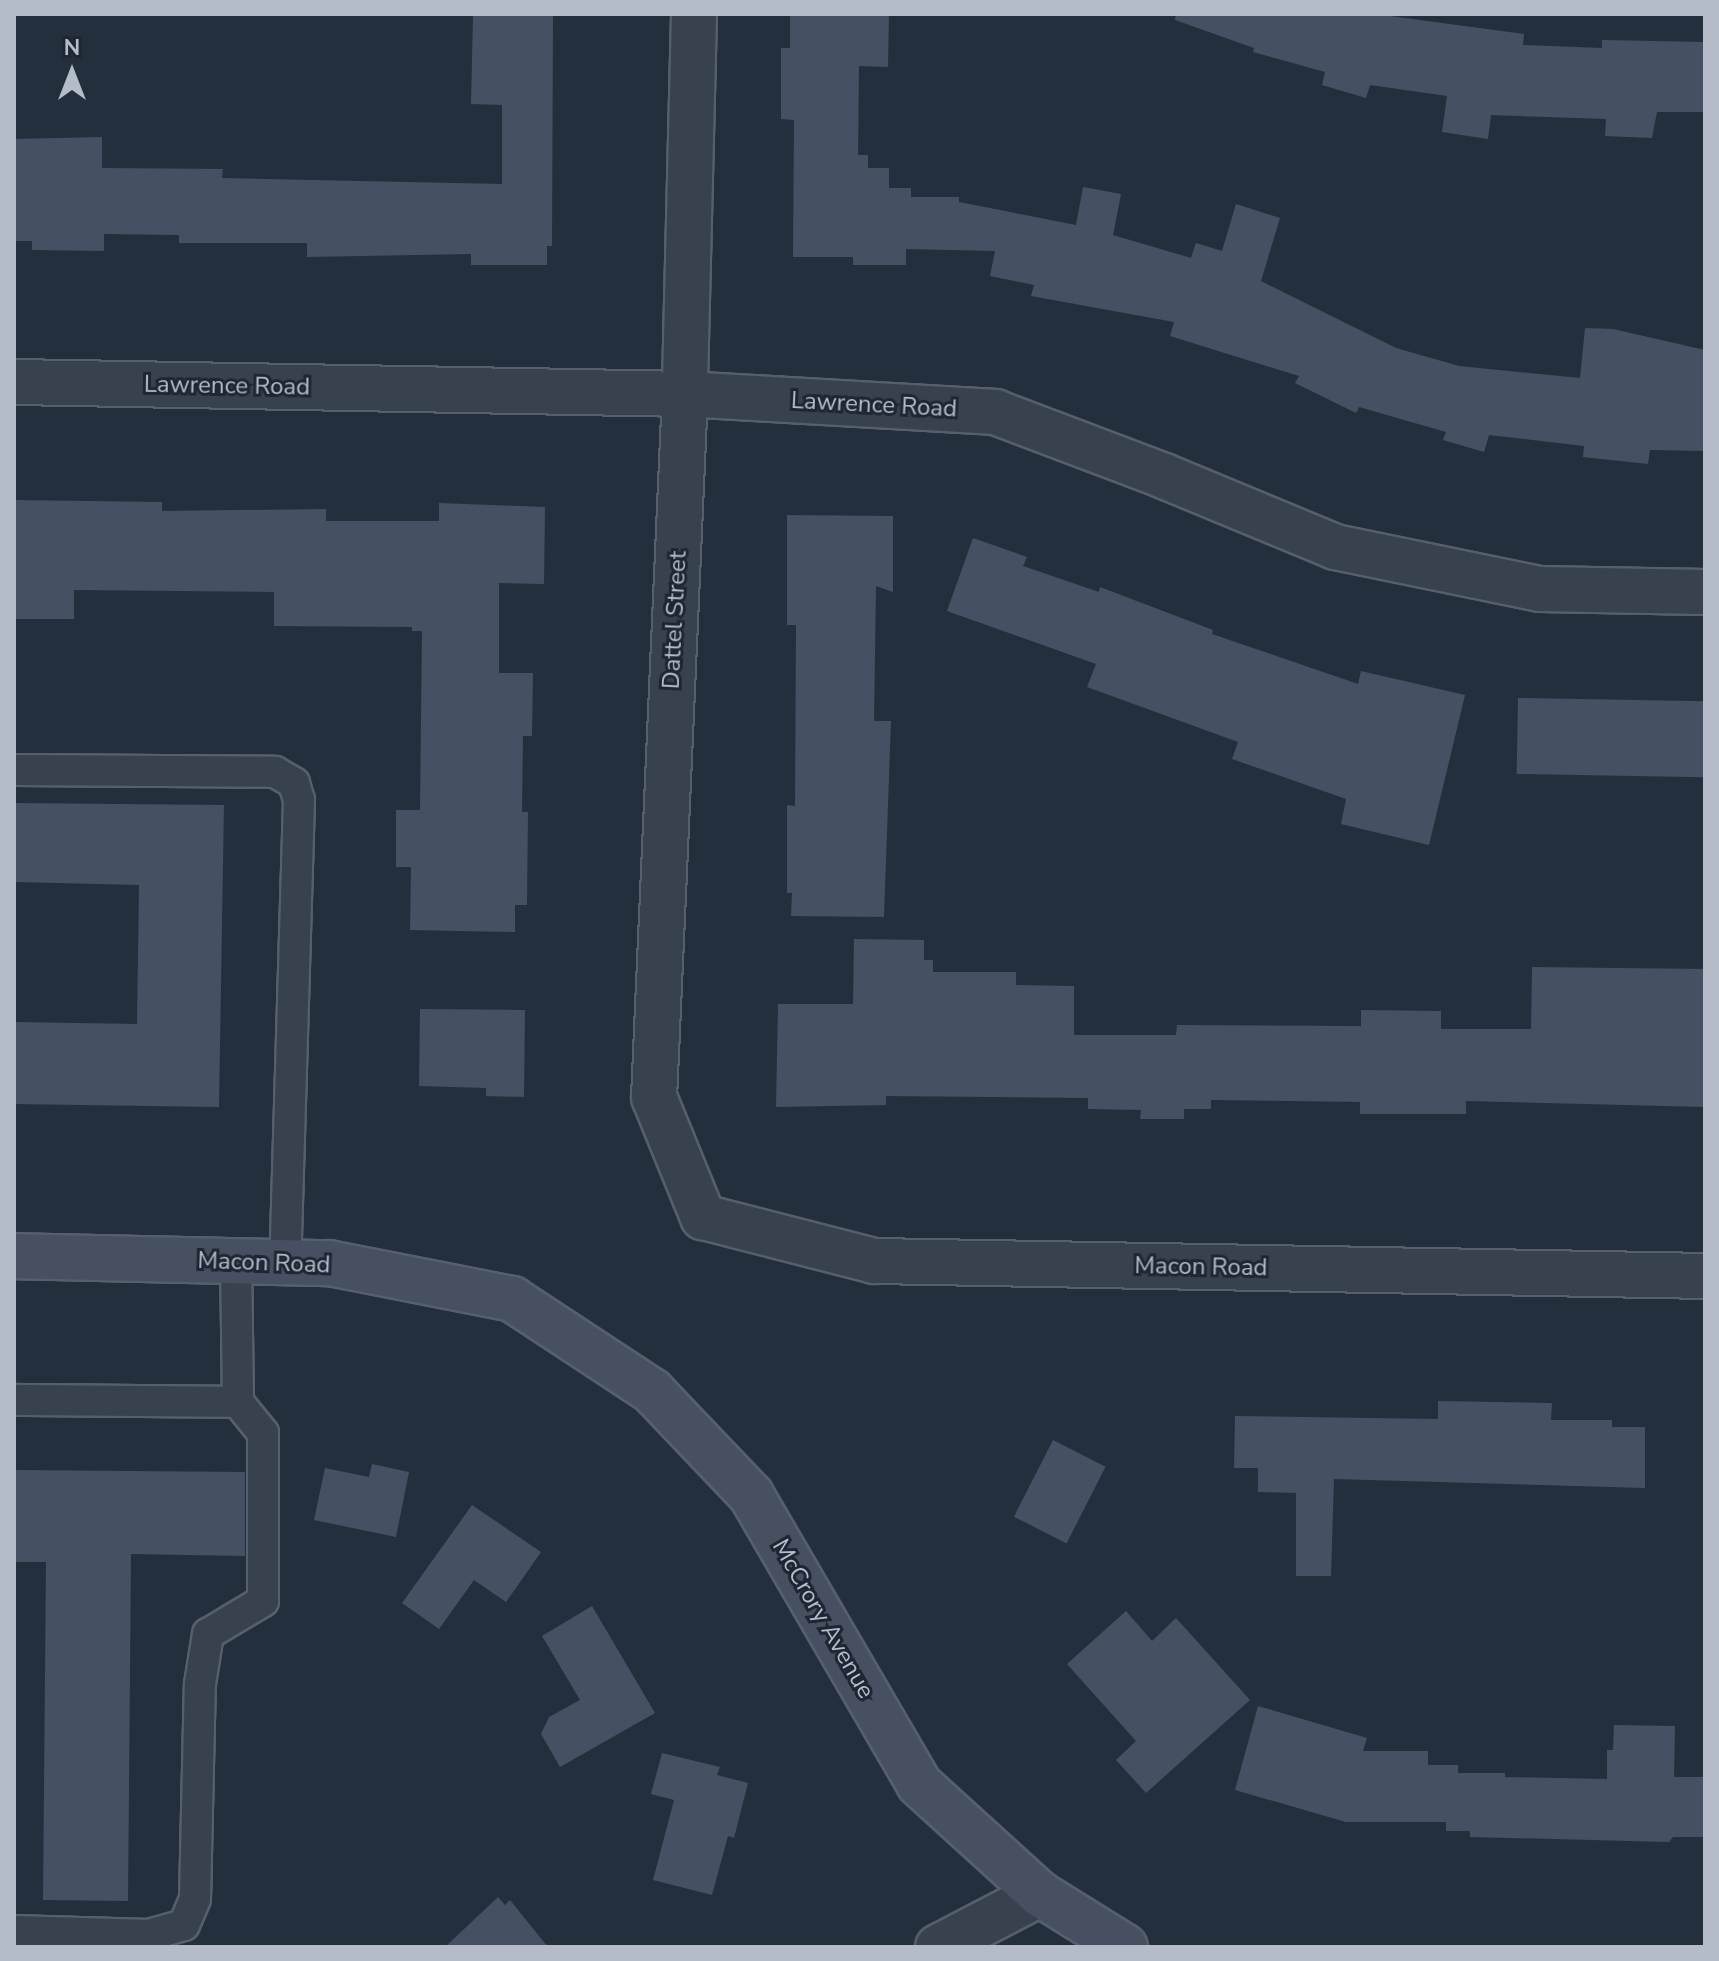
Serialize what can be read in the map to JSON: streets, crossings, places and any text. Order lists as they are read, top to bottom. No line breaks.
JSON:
{"streets":{"main road":["Macon Road","McCrory Avenue"],"street":["Lawrence Road","Dattel Street"]},"crossings":[["Lawrence Road","Dattel Street"],["Dattel Street","Macon Road"],["Macon Road","McCrory Avenue"]],"north":"top"}
